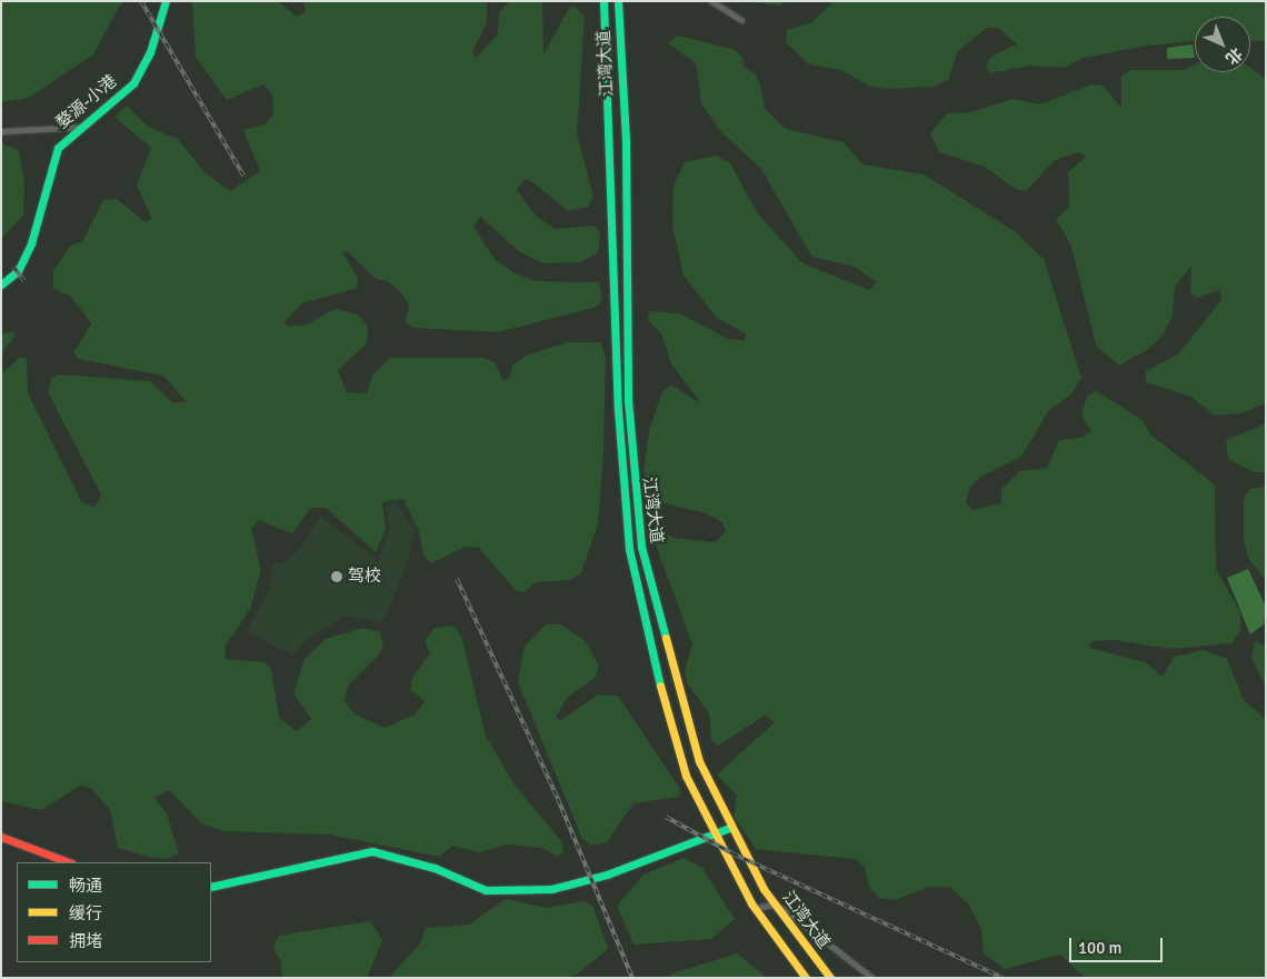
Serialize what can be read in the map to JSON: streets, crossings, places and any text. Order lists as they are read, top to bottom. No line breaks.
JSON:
{"streets":{"main road":["江湾大道","婺源-小港"]},"places":["驾校"],"legend":["畅通","缓行","拥堵"],"scale_bar":"100 m","north":"bottom right"}
